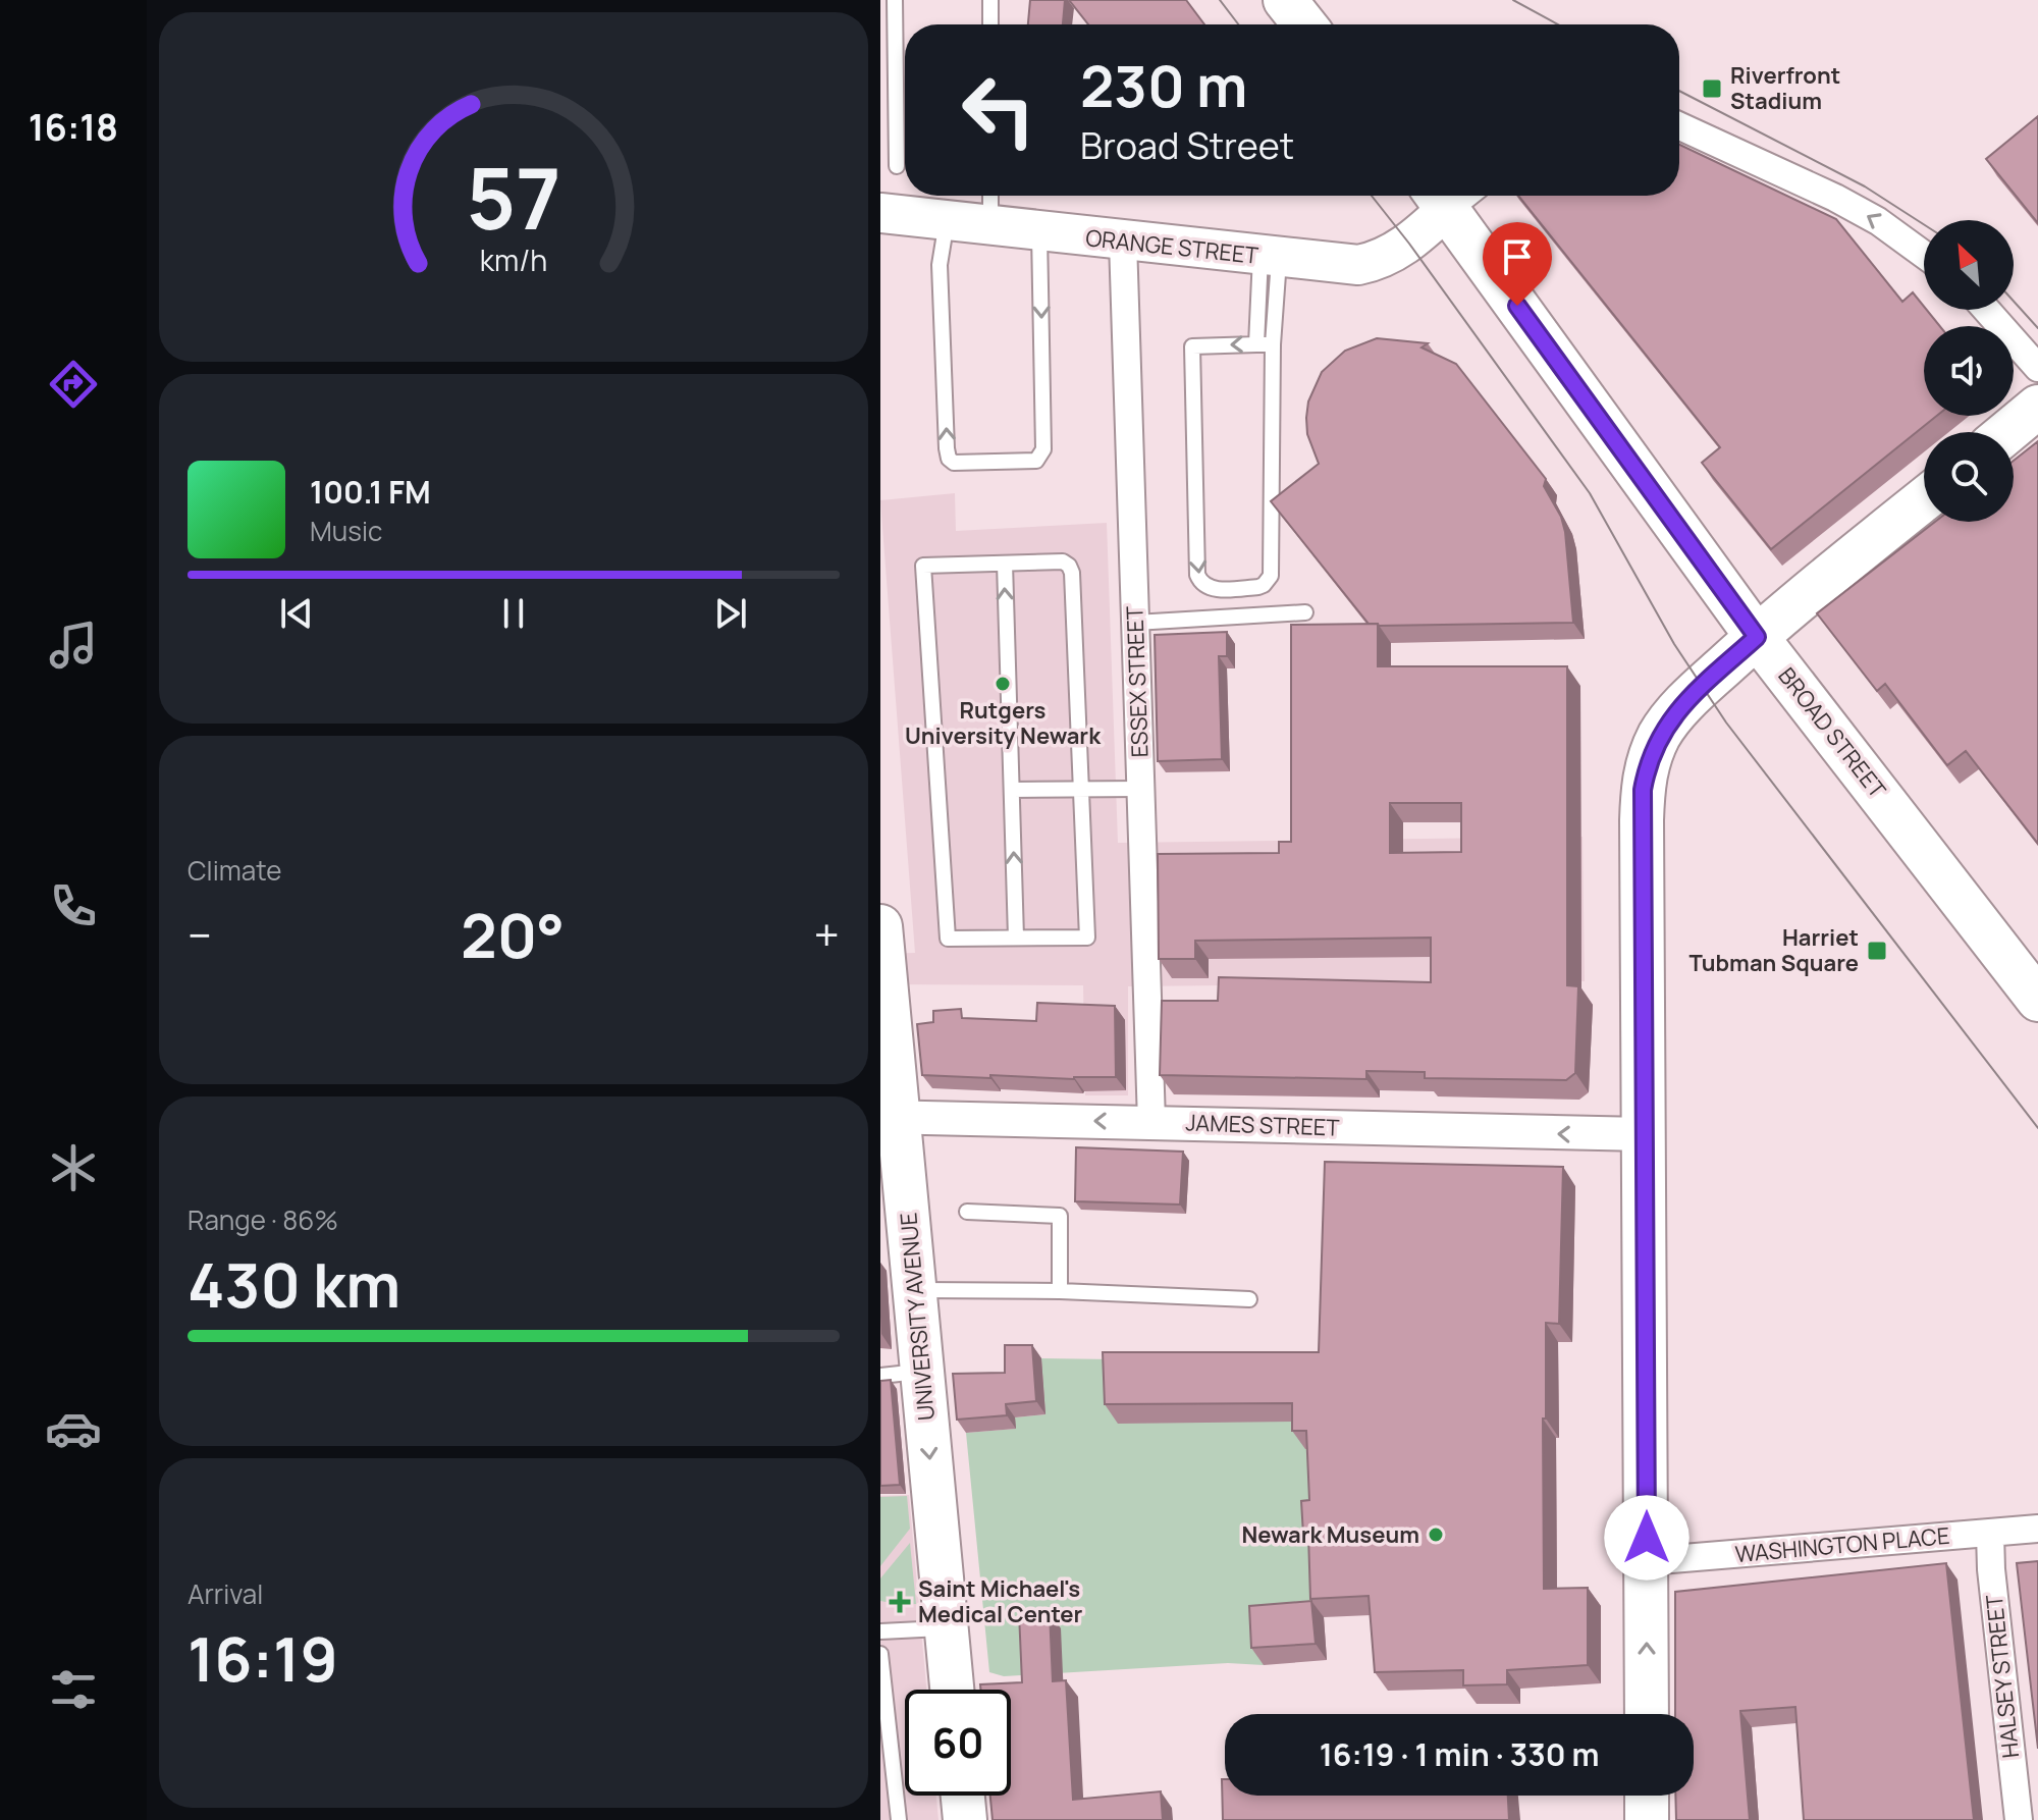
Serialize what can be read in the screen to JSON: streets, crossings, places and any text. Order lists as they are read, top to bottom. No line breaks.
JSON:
{"streets":{"main road":["ORANGE STREET","BROAD STREET","UNIVERSITY AVENUE"],"street":["ESSEX STREET","JAMES STREET","WASHINGTON PLACE","HALSEY STREET"]},"crossings":[["ORANGE STREET","ESSEX STREET"],["ESSEX STREET","JAMES STREET"],["JAMES STREET","UNIVERSITY AVENUE"],["WASHINGTON PLACE","HALSEY STREET"]],"one_way":["JAMES STREET"],"places":{"transit":["Riverfront Stadium","Harriet Tubman Square"],"other":["Rutgers University Newark","Newark Museum"],"health":["Saint Michael's Medical Center"]},"north":"top left","page":{"tabs":"16:18","turn":["230 m","Broad Street"],"song":["100.1 FM","Music"],"tile":["Climate",["Range · 86%","430 km"],["Arrival","16:19"]],"heat":["−","20°","+"],"limit":"60","trip":"16:19 · 1 min · 330 m","gauge":["57","km/h"]}}
